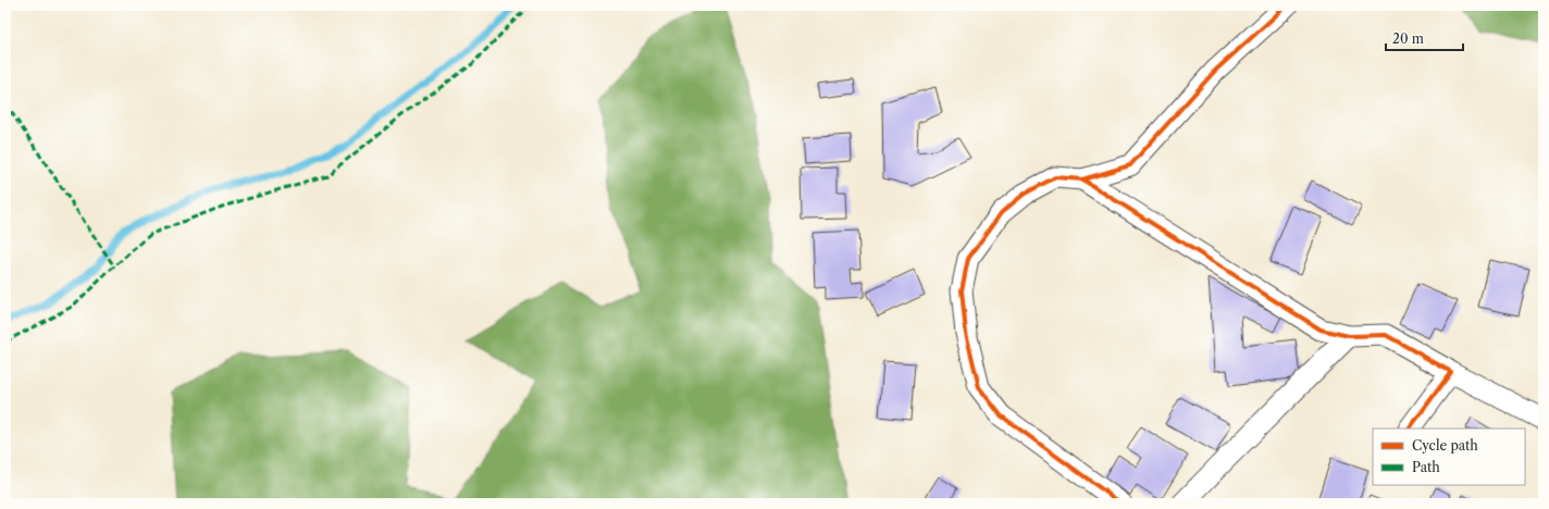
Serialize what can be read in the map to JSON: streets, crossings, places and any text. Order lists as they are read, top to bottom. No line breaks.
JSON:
{"legend":["Cycle path","Path"],"scale_bar":"20 m"}
